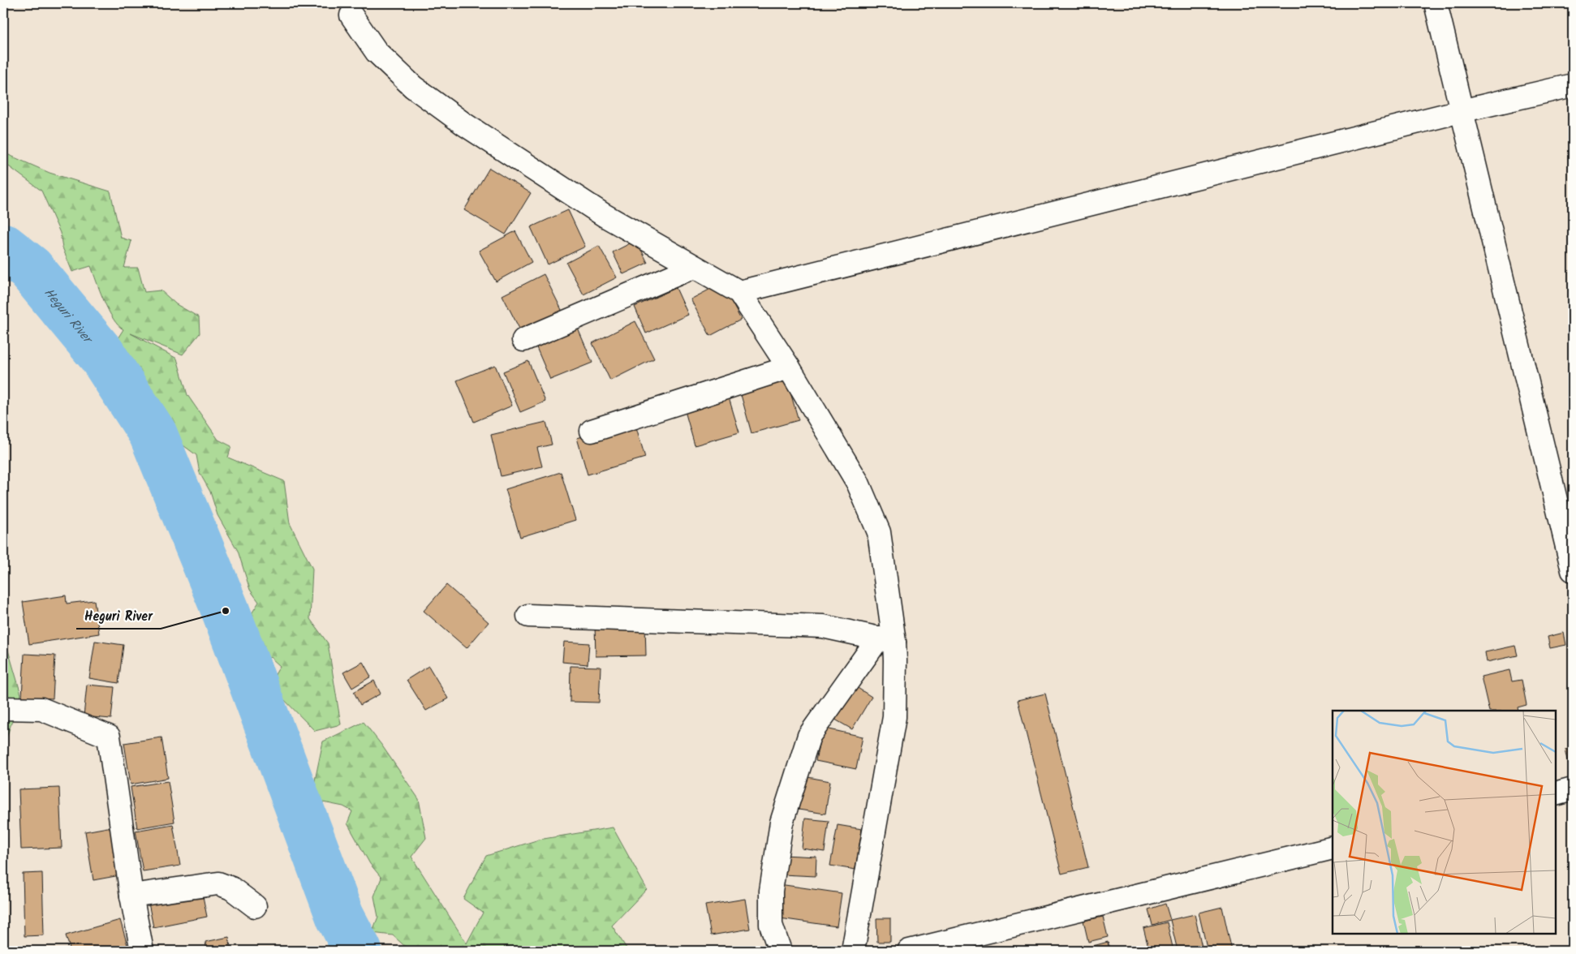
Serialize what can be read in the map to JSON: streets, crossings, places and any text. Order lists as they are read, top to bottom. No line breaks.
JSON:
{"water":["Heguri River"],"places":["Heguri River"]}
